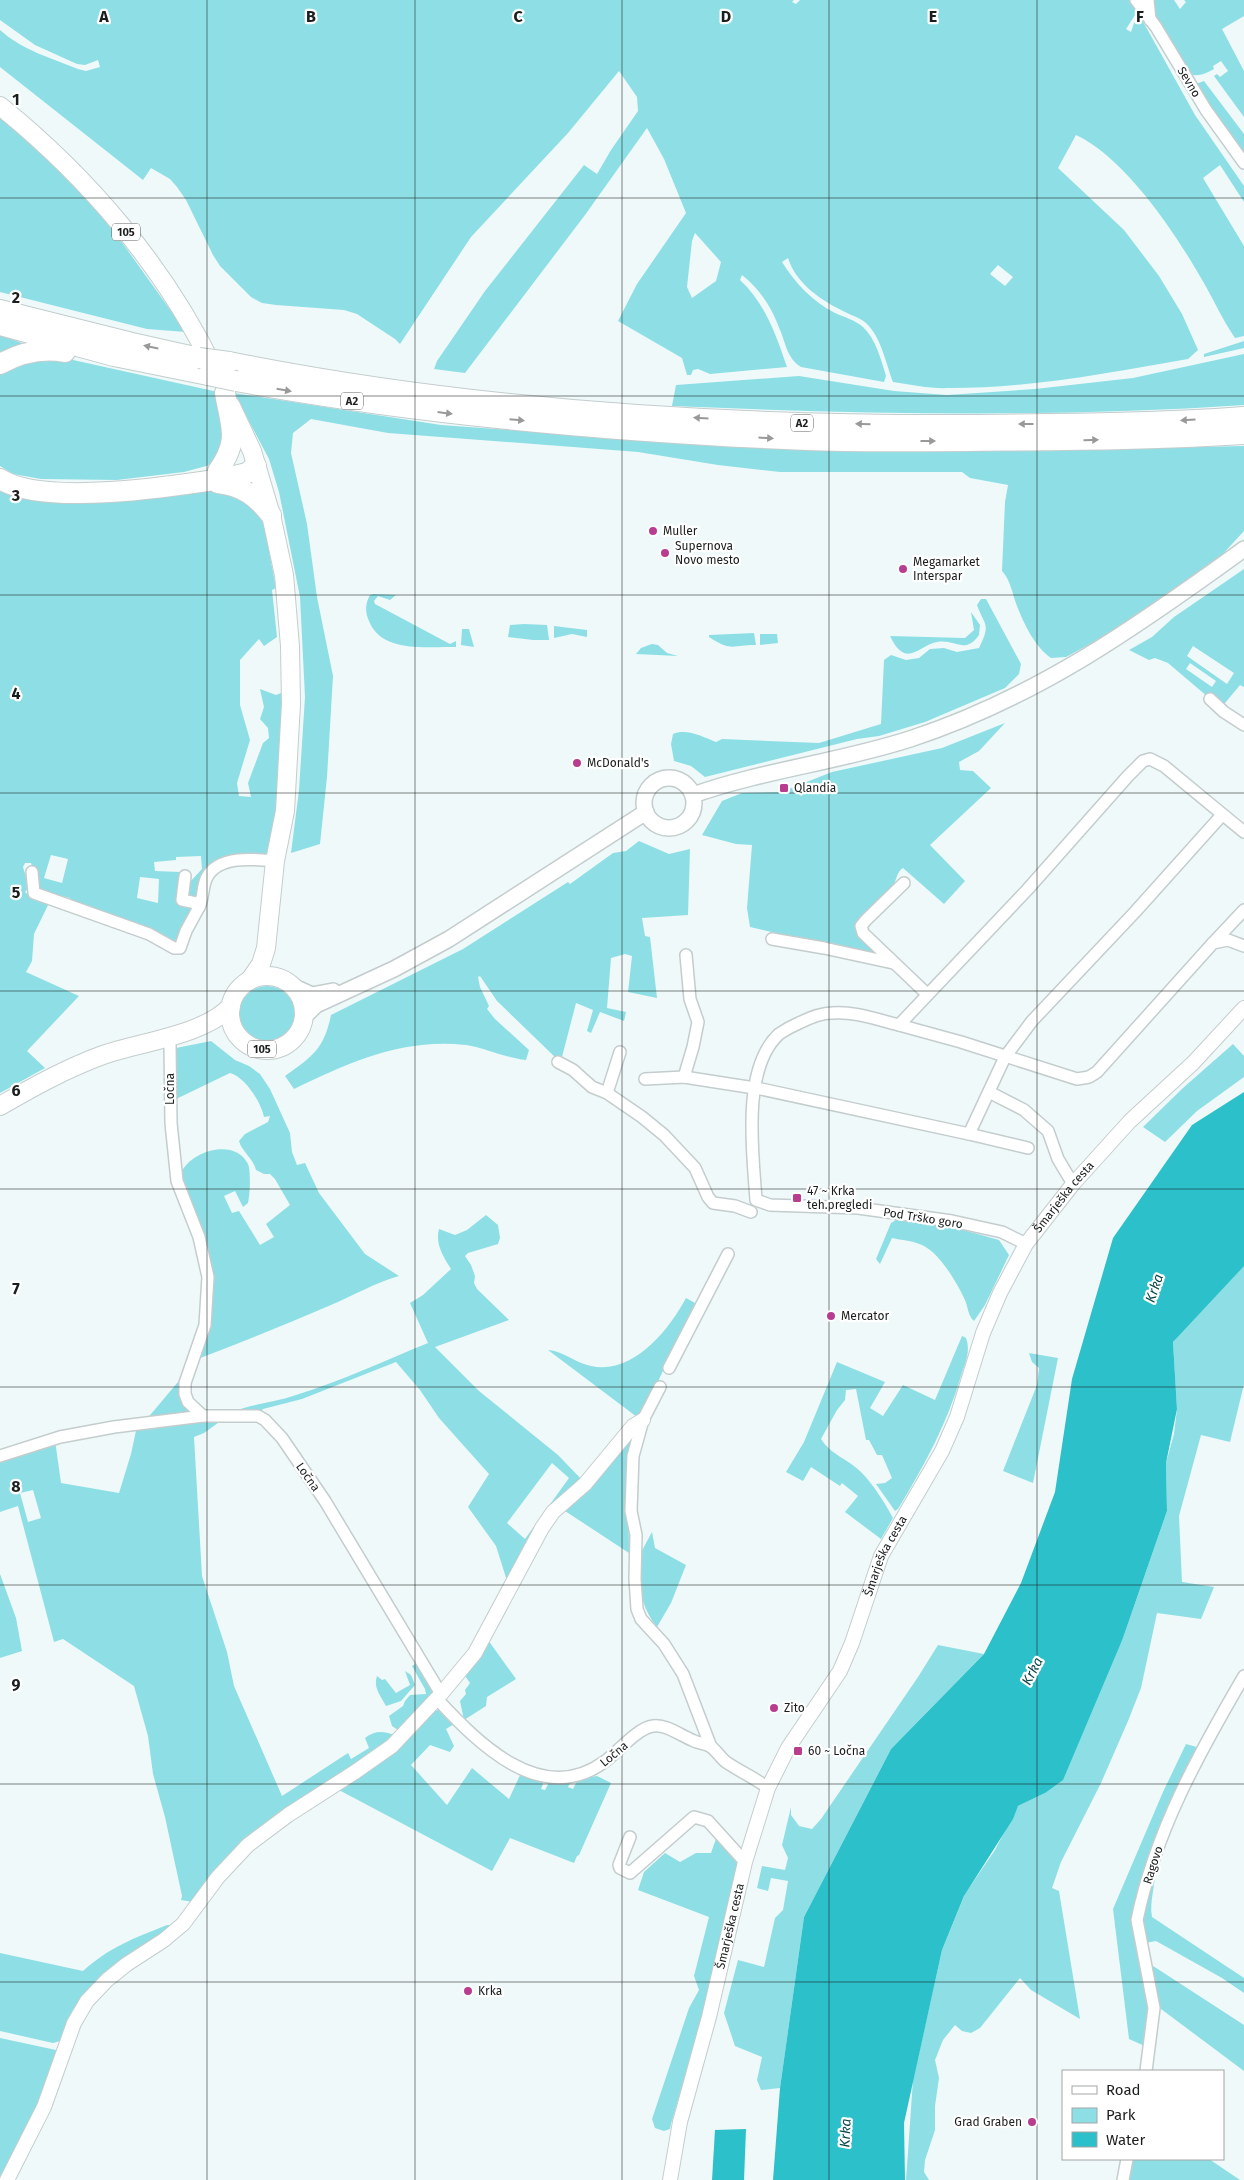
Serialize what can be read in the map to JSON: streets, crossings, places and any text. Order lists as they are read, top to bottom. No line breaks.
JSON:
{"streets":{"highway":["A2"],"main road":["105"],"street":["Sevno","Ločna","Šmarješka cesta","Pod Trško goro","Ragovo"]},"crossings":[["105","A2"],["105","Ločna"],["Ločna","Šmarješka cesta"],["Šmarješka cesta","Pod Trško goro"]],"water":["Krka"],"places":{"other":["Muller","Supernova Novo mesto","Megamarket Interspar","McDonald's","Mercator","Zito","Krka","Grad Graben"],"transit":["Qlandia","47 ~ Krka teh.pregledi","60 ~ Ločna"]},"legend":["Road","Park","Water"],"grid":{"columns":["A","B","C","D","E","F"],"rows":["1","2","3","4","5","6","7","8","9"]}}
